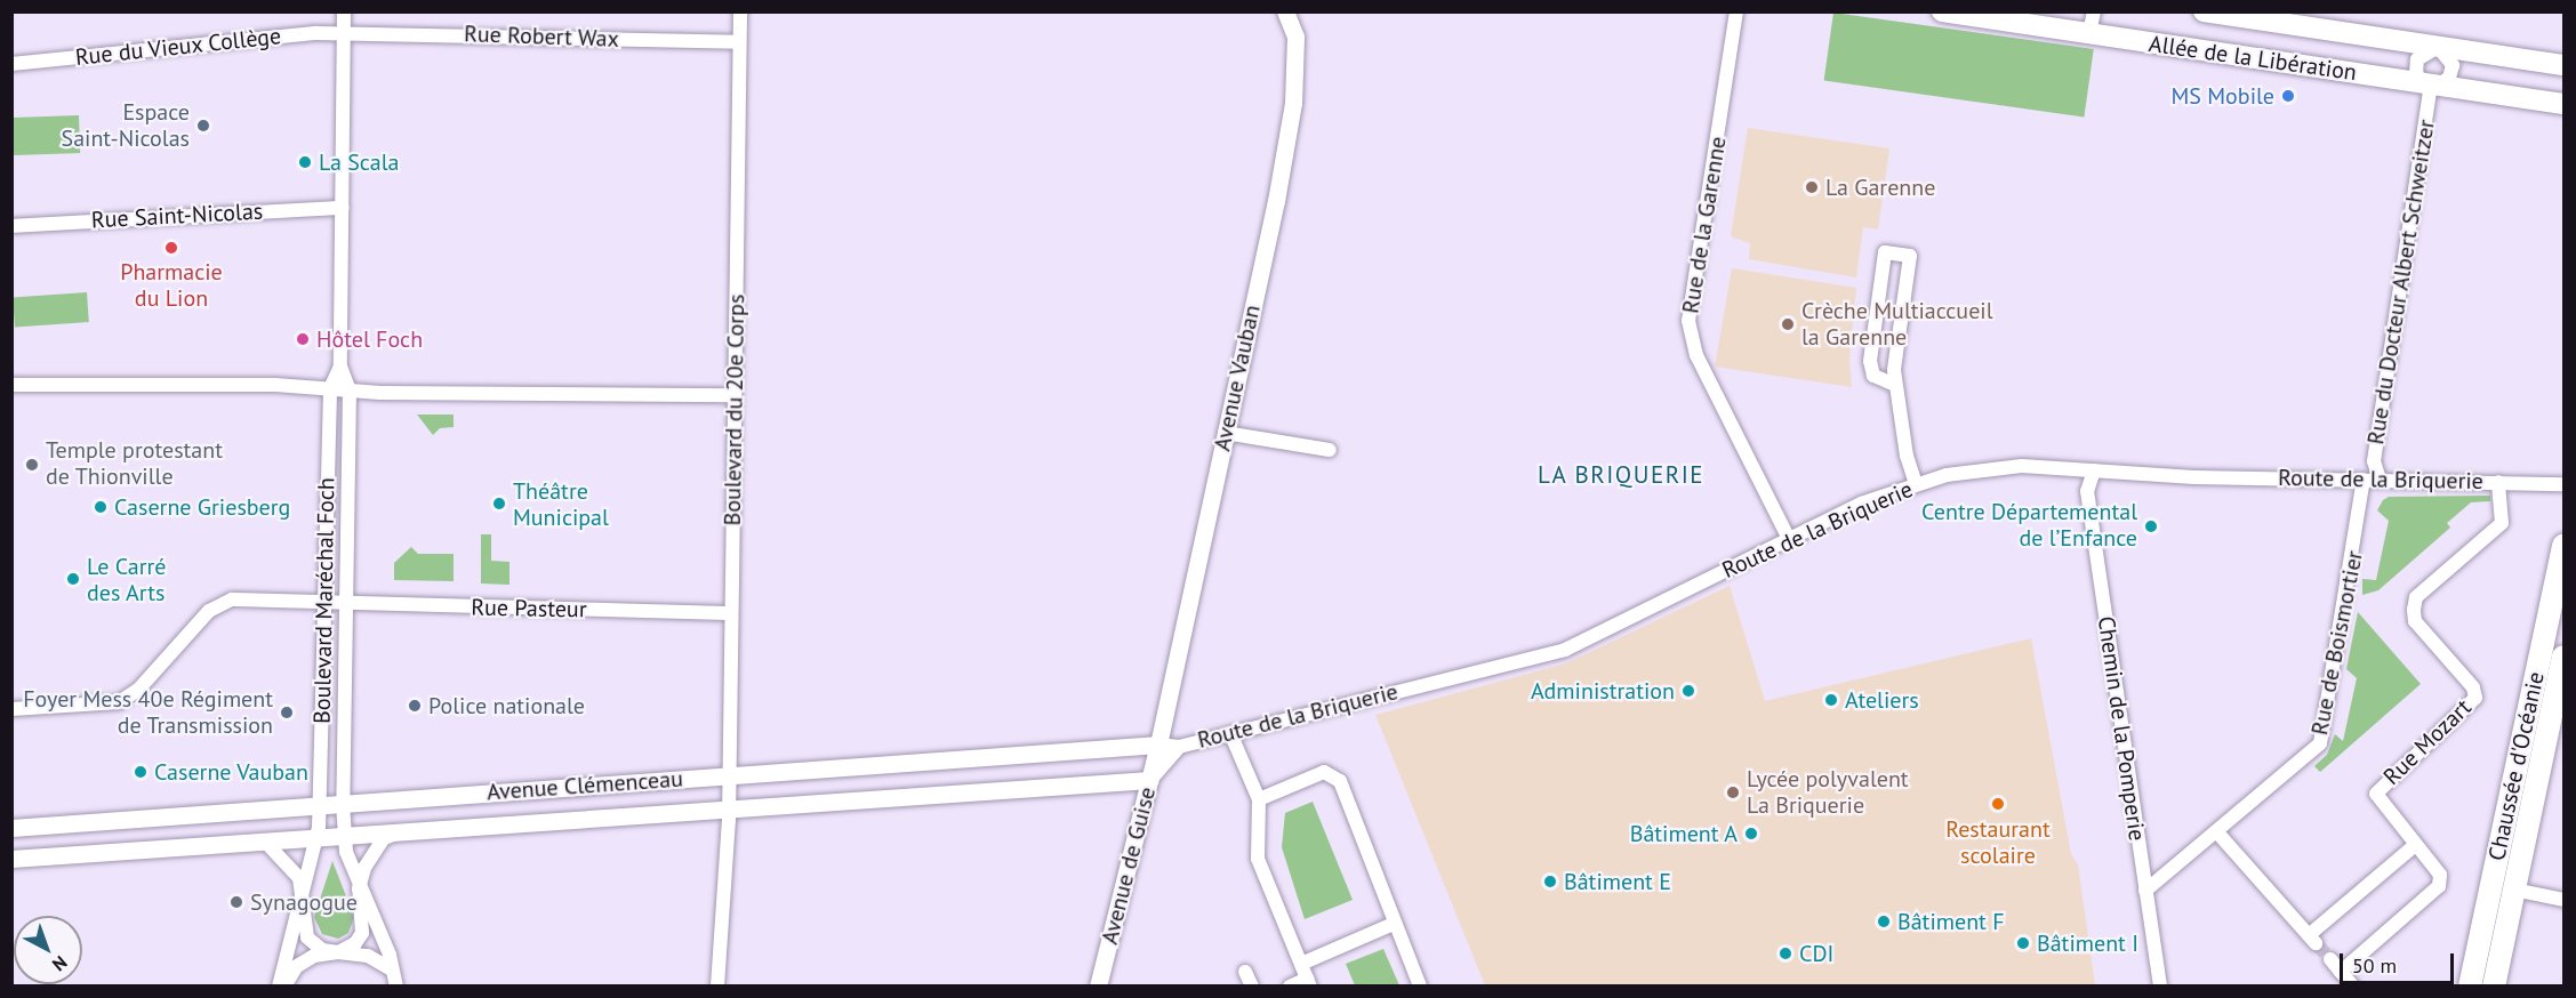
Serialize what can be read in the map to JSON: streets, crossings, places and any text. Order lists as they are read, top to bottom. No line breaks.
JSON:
{"streets":{"main road":["Allée de la Libération","Chaussée d'Océanie"],"street":["Rue Robert Wax","Rue du Vieux Collège","Rue Saint-Nicolas","Rue de la Garenne","Rue du Docteur Albert Schweitzer","Avenue Vauban","Boulevard du 20e Corps","Route de la Briquerie","Boulevard Maréchal Foch","Rue Pasteur","Rue de Boismortier","Chemin de la Pomperie","Rue Mozart","Avenue Clémenceau","Avenue de Guise"]},"crossings":[["Rue Robert Wax","Rue du Vieux Collège"],["Rue Robert Wax","Boulevard du 20e Corps"],["Rue Robert Wax","Boulevard Maréchal Foch"],["Rue du Vieux Collège","Boulevard Maréchal Foch"],["Allée de la Libération","Rue du Docteur Albert Schweitzer"],["Rue Saint-Nicolas","Boulevard Maréchal Foch"],["Rue de la Garenne","Route de la Briquerie"],["Rue du Docteur Albert Schweitzer","Route de la Briquerie"],["Avenue Vauban","Route de la Briquerie"],["Avenue Vauban","Avenue Clémenceau"],["Avenue Vauban","Avenue de Guise"],["Boulevard du 20e Corps","Rue Pasteur"],["Boulevard du 20e Corps","Avenue Clémenceau"],["Route de la Briquerie","Rue de Boismortier"],["Route de la Briquerie","Chemin de la Pomperie"],["Route de la Briquerie","Rue Mozart"],["Route de la Briquerie","Avenue Clémenceau"],["Route de la Briquerie","Avenue de Guise"],["Boulevard Maréchal Foch","Rue Pasteur"],["Boulevard Maréchal Foch","Avenue Clémenceau"],["Rue de Boismortier","Chemin de la Pomperie"],["Avenue Clémenceau","Avenue de Guise"]],"districts":["LA BRIQUERIE"],"places":["MS Mobile","Espace Saint-Nicolas","La Scala","La Garenne","Pharmacie du Lion","Crèche Multiaccueil la Garenne","Hôtel Foch","Temple protestant de Thionville","Théâtre Municipal","Caserne Griesberg","Centre Départemental de l’Enfance","Le Carré des Arts","Administration","Ateliers","Police nationale","Foyer Mess 40e Régiment de Transmission","Caserne Vauban","Lycée polyvalent La Briquerie","Restaurant scolaire","Bâtiment A","Bâtiment E","Synagogue","Bâtiment F","Bâtiment I","CDI"],"scale_bar":"50 m","north":"bottom right"}
